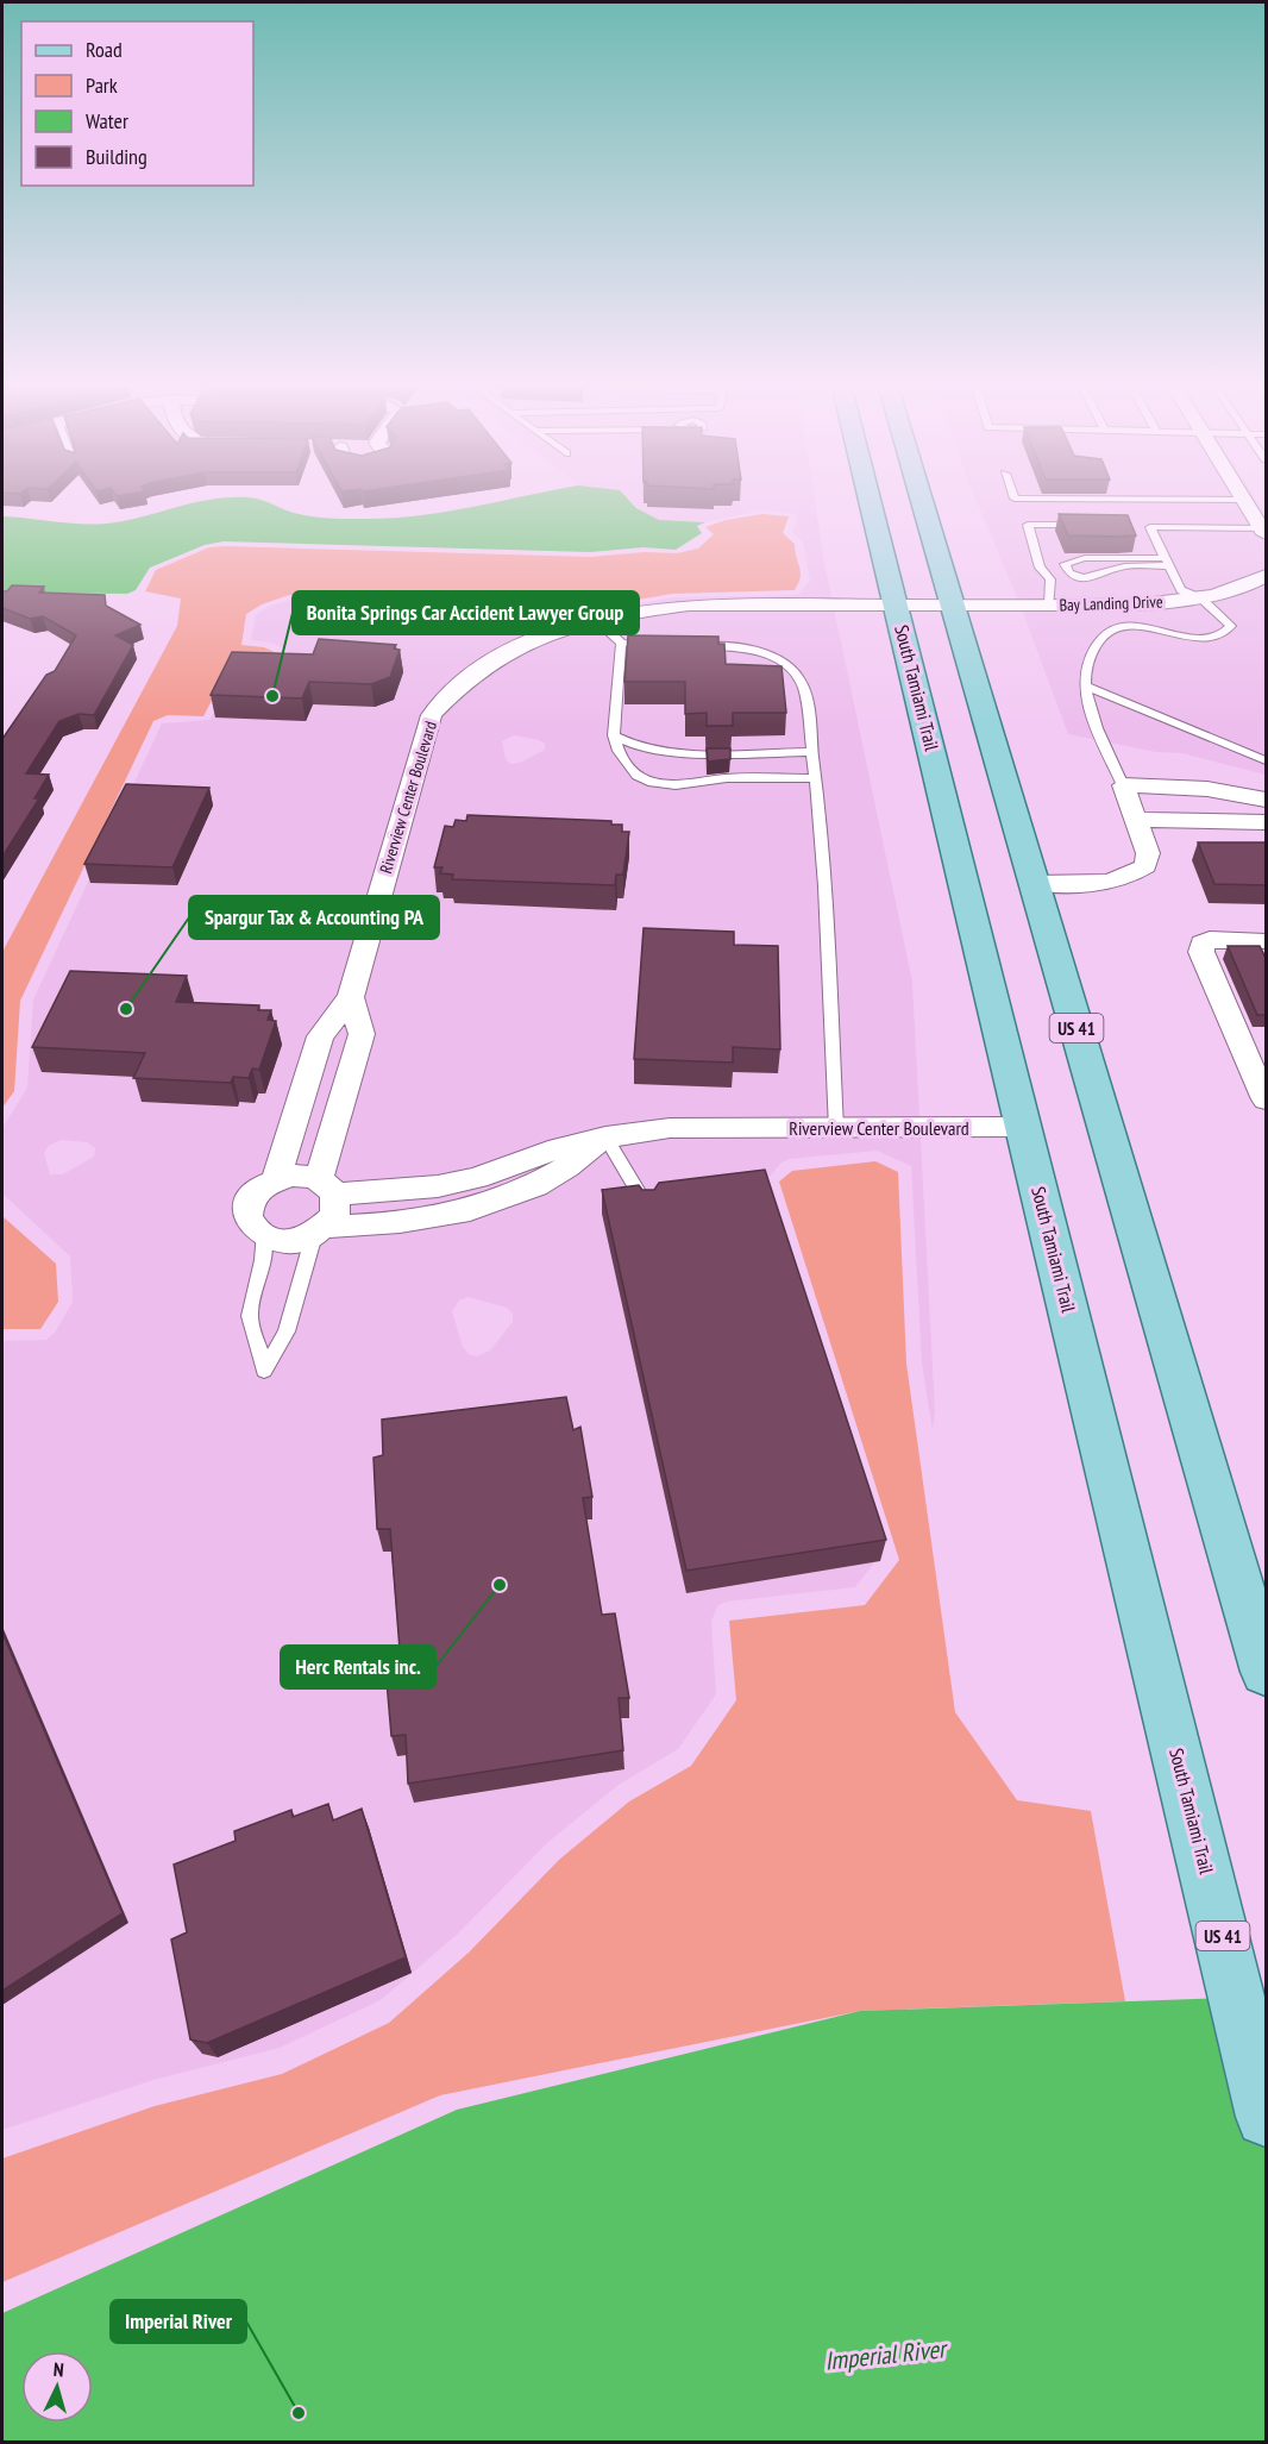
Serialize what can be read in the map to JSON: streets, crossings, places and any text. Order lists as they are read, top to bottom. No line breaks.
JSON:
{"streets":{"main road":["South Tamiami Trail","US 41"],"street":["Bay Landing Drive","Riverview Center Boulevard"]},"crossings":[["Bay Landing Drive","Riverview Center Boulevard"],["Bay Landing Drive","US 41"],["South Tamiami Trail","Riverview Center Boulevard"],["Riverview Center Boulevard","US 41"]],"water":["Imperial River"],"places":["Bonita Springs Car Accident Lawyer Group","Spargur Tax & Accounting PA","Herc Rentals inc.","Imperial River"],"legend":["Road","Park","Water","Building"],"north":"top"}
